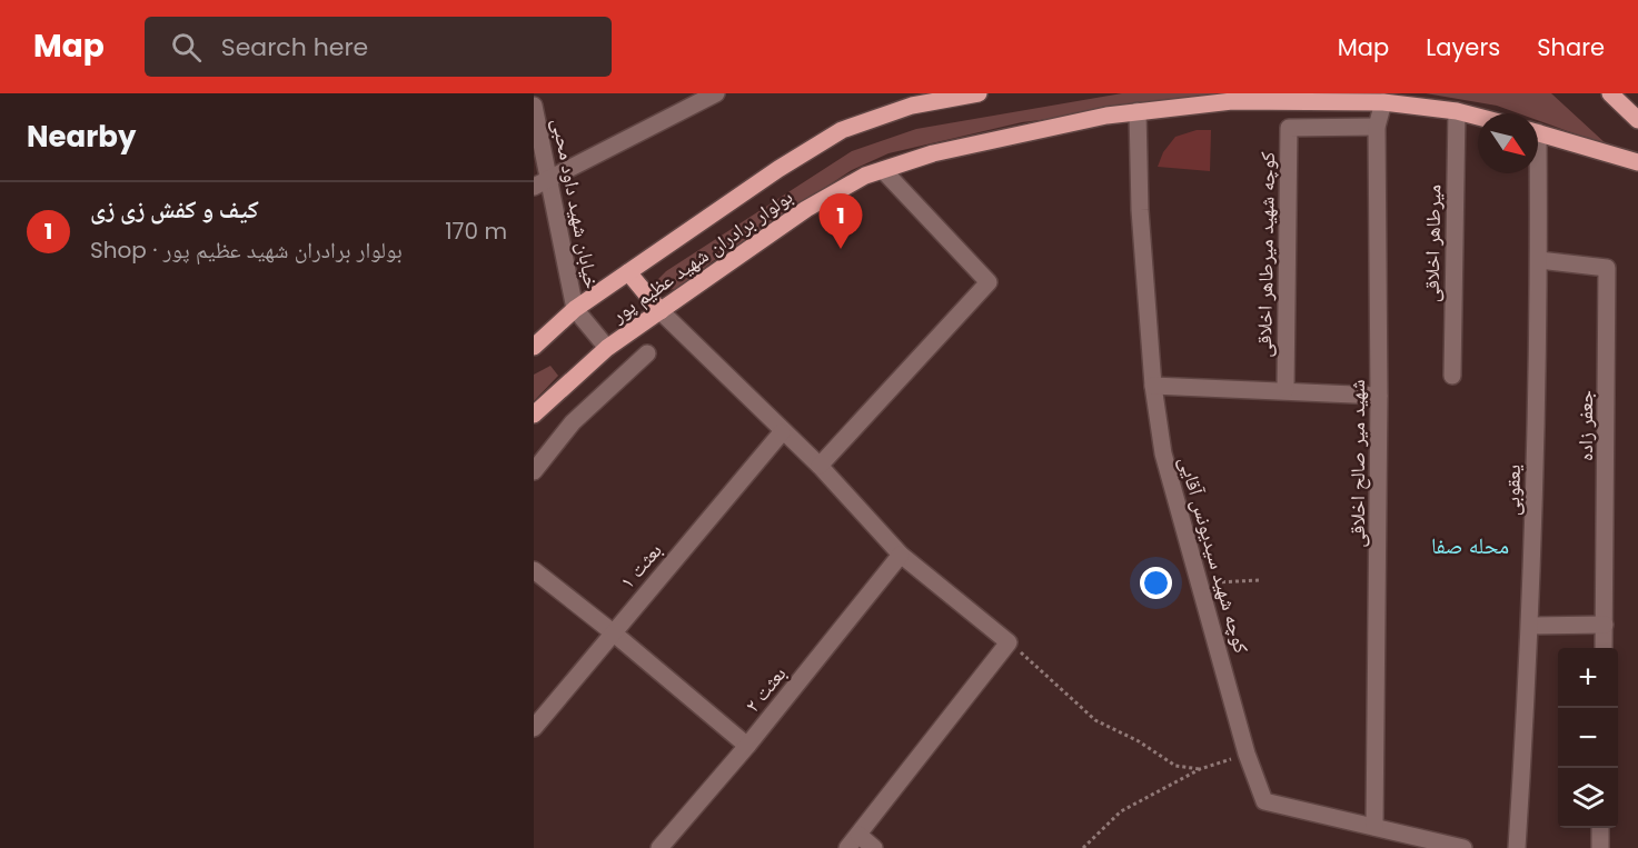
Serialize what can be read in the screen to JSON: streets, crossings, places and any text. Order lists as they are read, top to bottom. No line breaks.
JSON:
{"streets":{"main road":["بولوار برادران شهید عظیم‌ پور"],"street":["خیابان شهید داود محبی","میرطاهر اخلاقی","کوچه شهید میرطاهر اخلاقی","جعفر زاده","شهید میر صالح اخلاقی","یعقوبی","کوچه شهید سیدیونس آقایی","بعثت ۱","بعثت ۲"]},"crossings":[["خیابان شهید داود محبی","بولوار برادران شهید عظیم‌ پور"],["میرطاهر اخلاقی","بولوار برادران شهید عظیم‌ پور"],["کوچه شهید میرطاهر اخلاقی","شهید میر صالح اخلاقی"],["بولوار برادران شهید عظیم‌ پور","شهید میر صالح اخلاقی"],["بولوار برادران شهید عظیم‌ پور","کوچه شهید سیدیونس آقایی"],["جعفر زاده","یعقوبی"],["شهید میر صالح اخلاقی","کوچه شهید سیدیونس آقایی"]],"districts":["محله صفا"],"north":"bottom right","page":{"header":"Map","search":"Search here","nav":["Map","Layers","Share"],"heading":"Nearby","list":[{"mark":"1","name":"کیف و کفش زی زی","note":"Shop · بولوار برادران شهید عظیم‌ پور","value":"170 m"}],"pins":"1","map_buttons":["+","−"]}}
